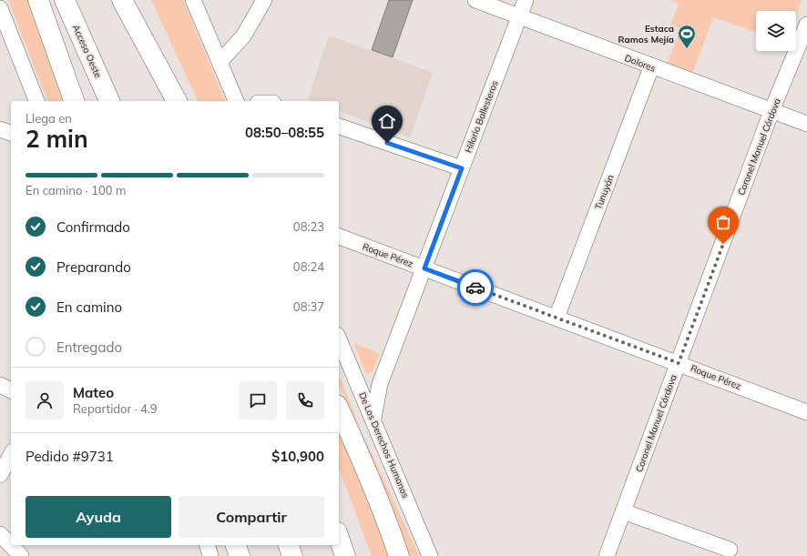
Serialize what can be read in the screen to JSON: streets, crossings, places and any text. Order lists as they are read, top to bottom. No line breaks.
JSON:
{"streets":{"highway":["Acceso Oeste"],"street":["Dolores","Hilario Ballesteros","Coronel Manuel Córdova","Tunuyán","Roque Pérez","De Los Derechos Humanos"]},"crossings":[["Dolores","Hilario Ballesteros"],["Dolores","Coronel Manuel Córdova"],["Dolores","Tunuyán"],["Hilario Ballesteros","Roque Pérez"],["Hilario Ballesteros","De Los Derechos Humanos"],["Coronel Manuel Córdova","Roque Pérez"],["Tunuyán","Roque Pérez"]],"places":{"sports":["Estaca Ramos Mejía"]},"page":{"heading":["2 min","Llega en","08:50–08:55"],"panel":["Mateo","Repartidor · 4.9","Pedido #9731","$10,900"],"bar":"En camino · 100 m","list":[["Confirmado","08:23"],["Preparando","08:24"],["En camino","08:37"],"Entregado"],"buttons":["Ayuda","Compartir"]}}
